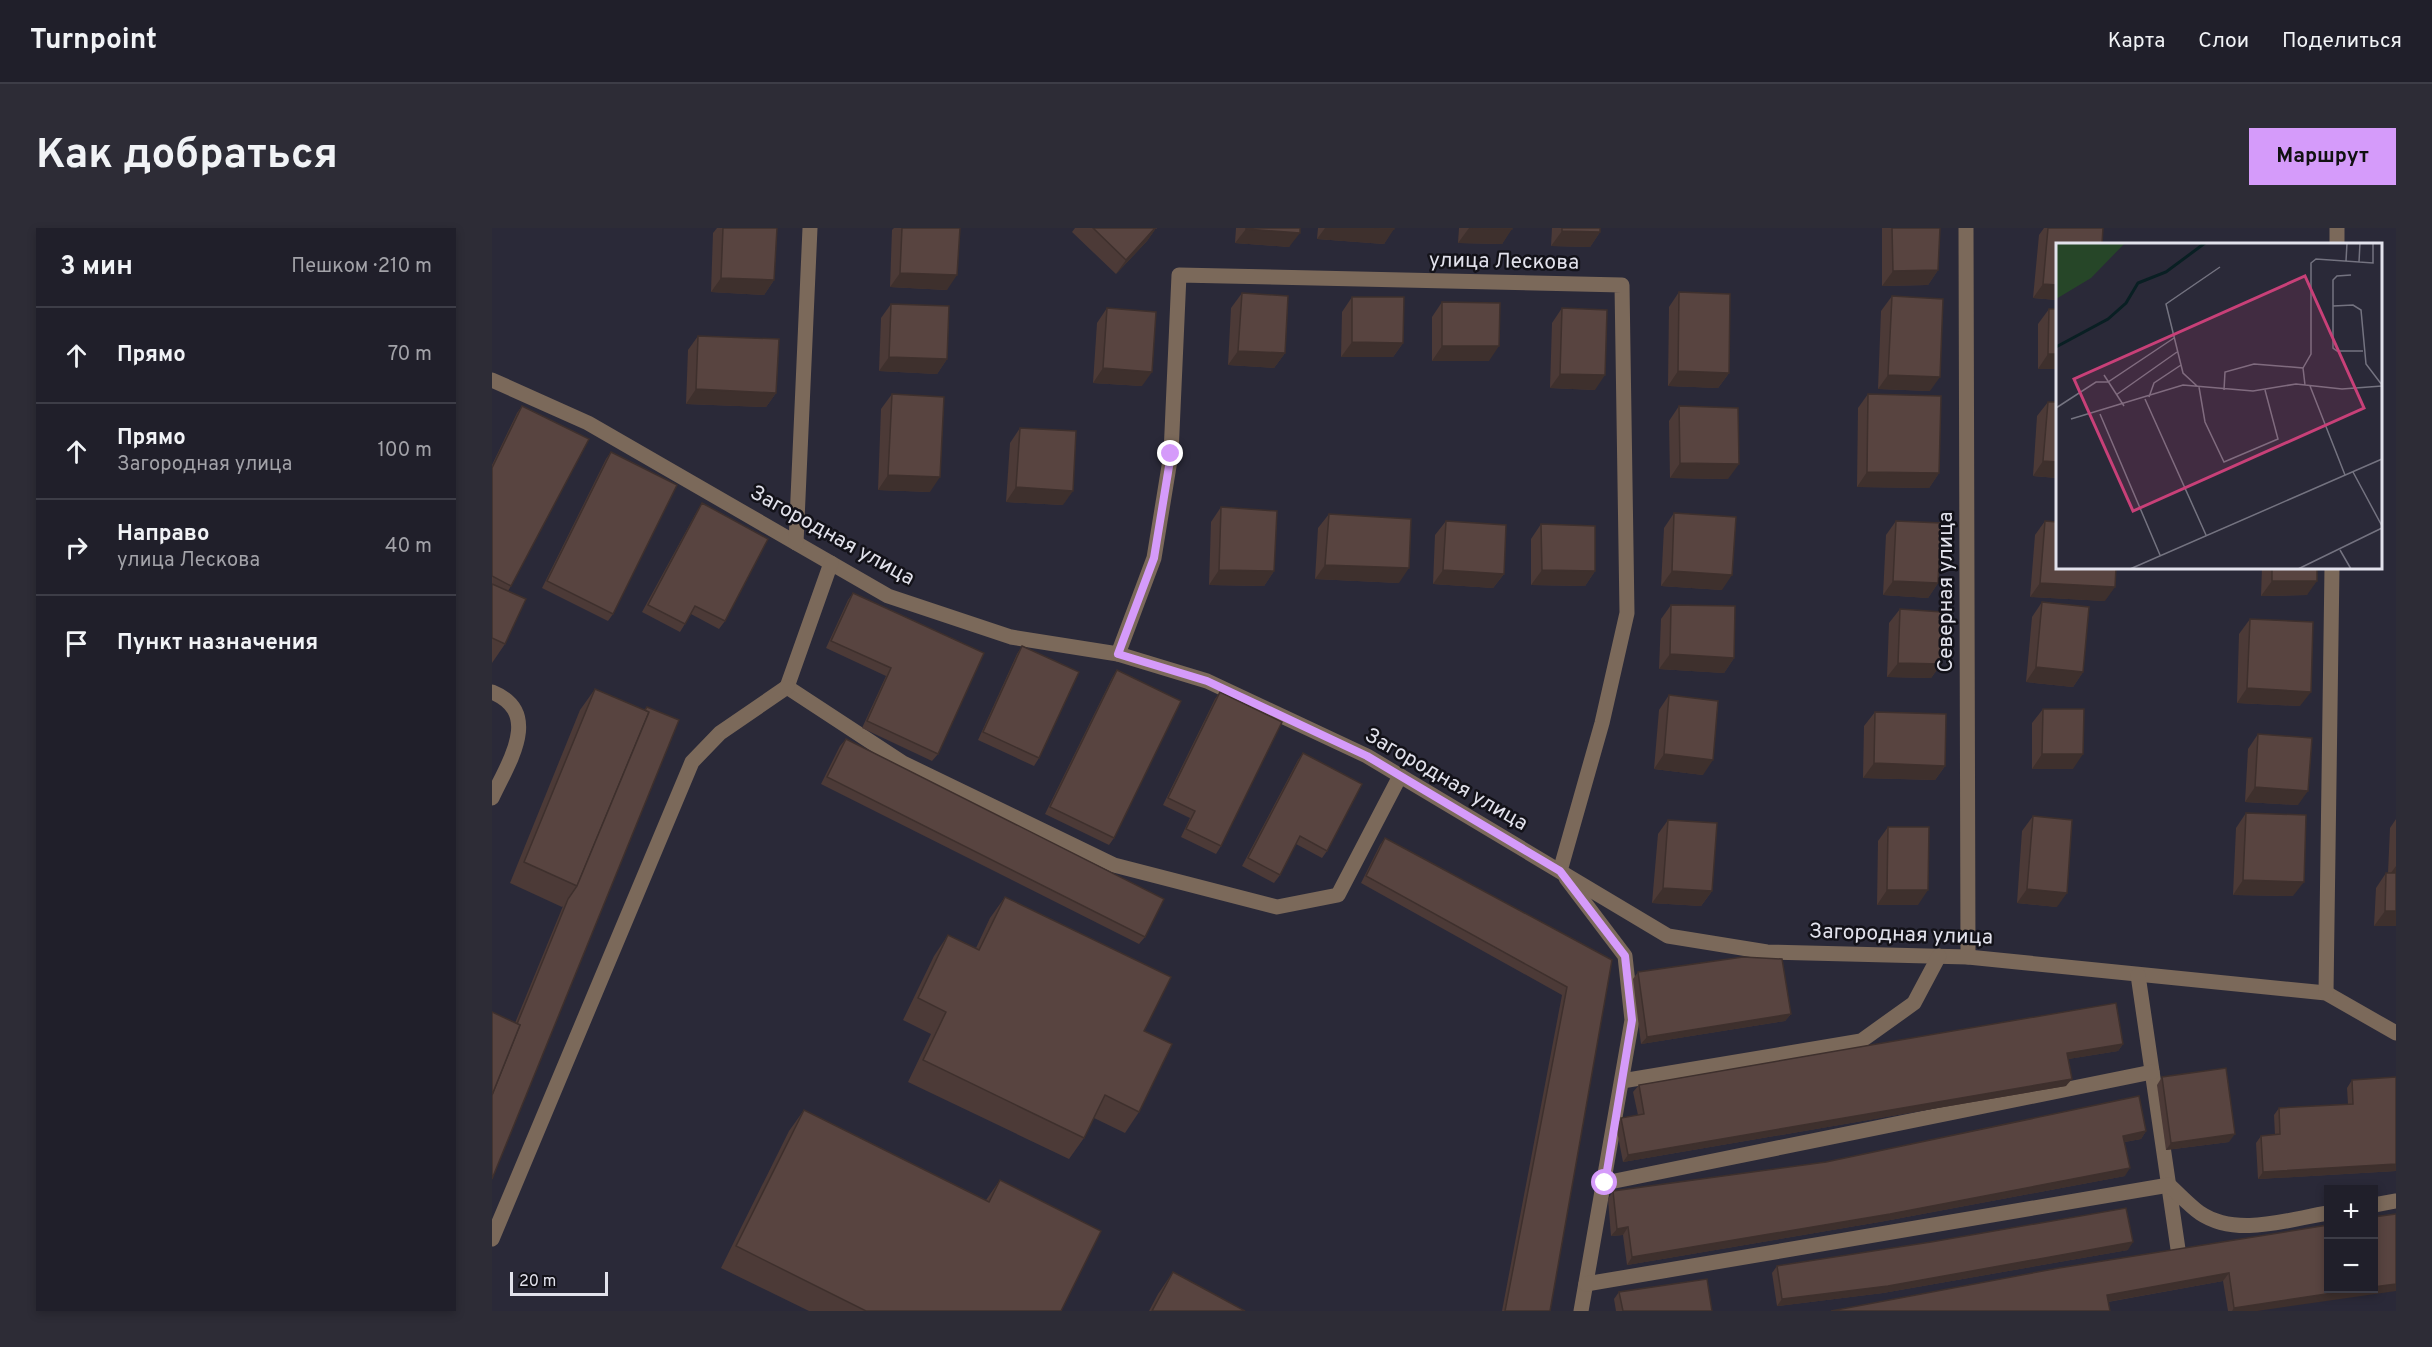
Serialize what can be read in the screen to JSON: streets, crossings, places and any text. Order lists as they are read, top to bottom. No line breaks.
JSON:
{"streets":{"street":["улица Лескова","Загородная улица","Северная улица"]},"crossings":[["улица Лескова","Загородная улица"],["Загородная улица","Северная улица"]],"scale_bar":"20 m","page":{"header":"Turnpoint","nav":["Карта","Слои","Поделиться"],"buttons":"Маршрут","title":"Как добраться","heading":["3 мин","Пешком · 210 m"],"list":[["Прямо","70 m"],["Прямо","Загородная улица","100 m"],["Направо","улица Лескова","40 m"],"Пункт назначения"],"map_buttons":["+","−"],"scale":"20 m"}}
